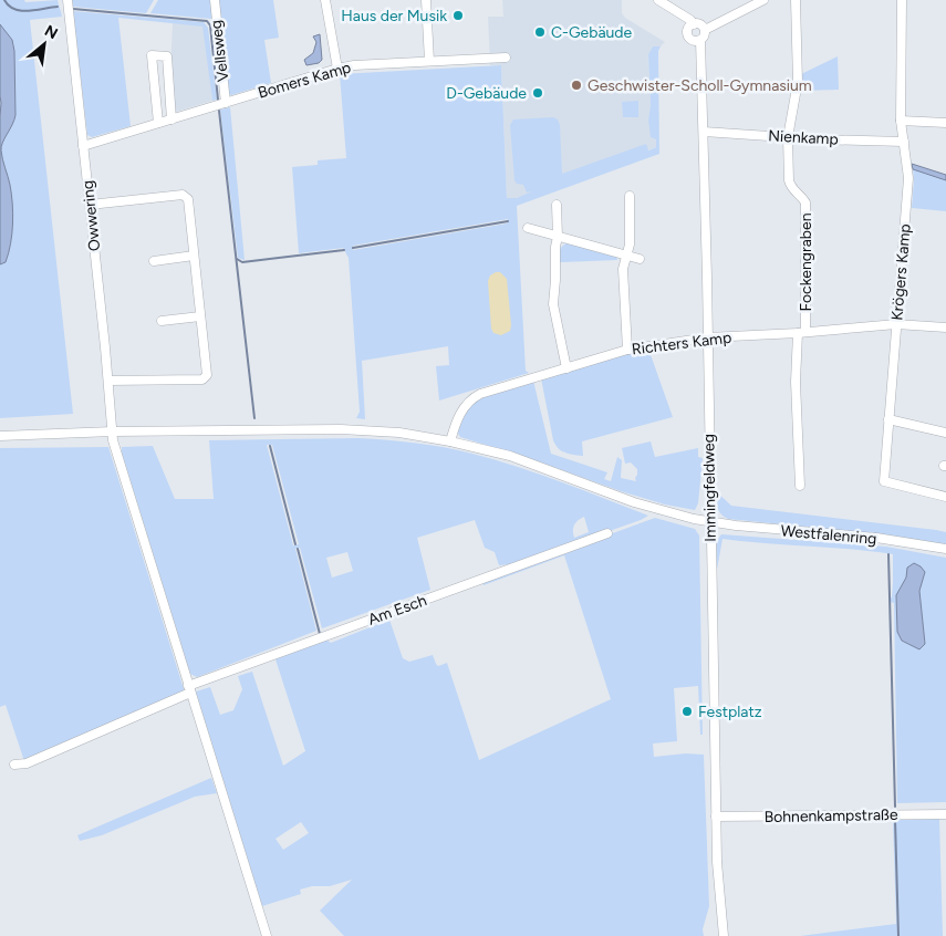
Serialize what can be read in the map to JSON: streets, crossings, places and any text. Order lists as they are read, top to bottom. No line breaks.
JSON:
{"streets":{"street":["Vellsweg","Bomers Kamp","Nienkamp","Owwering","Fockengraben","Krögers Kamp","Richters Kamp","Immingfeldweg","Westfalenring","Am Esch","Bohnenkampstraße"]},"crossings":[["Vellsweg","Bomers Kamp"],["Bomers Kamp","Owwering"],["Nienkamp","Fockengraben"],["Nienkamp","Krögers Kamp"],["Nienkamp","Immingfeldweg"],["Owwering","Westfalenring"],["Fockengraben","Richters Kamp"],["Krögers Kamp","Richters Kamp"],["Richters Kamp","Immingfeldweg"],["Richters Kamp","Westfalenring"],["Immingfeldweg","Westfalenring"],["Immingfeldweg","Bohnenkampstraße"]],"places":["Haus der Musik","C-Gebäude","Geschwister-Scholl-Gymnasium","D-Gebäude","Festplatz"],"north":"top right"}
